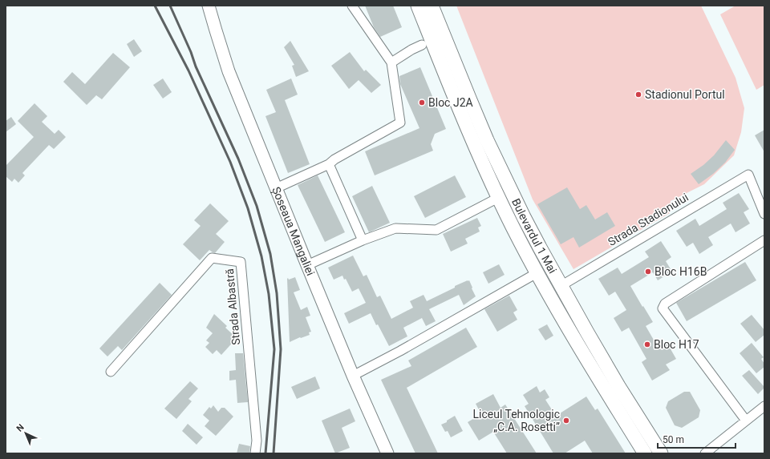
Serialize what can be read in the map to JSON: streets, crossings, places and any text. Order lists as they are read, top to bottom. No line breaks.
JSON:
{"streets":{"main road":["Bulevardul 1 Mai"],"street":["Strada Stadionului","Șoseaua Mangaliei","Strada Albastră"]},"crossings":[["Strada Stadionului","Bulevardul 1 Mai"]],"places":["Stadionul Portul","Bloc J2A","Bloc H16B","Bloc H17","Liceul Tehnologic „C.A. Rosetti”"],"scale_bar":"50 m","north":"top left"}
